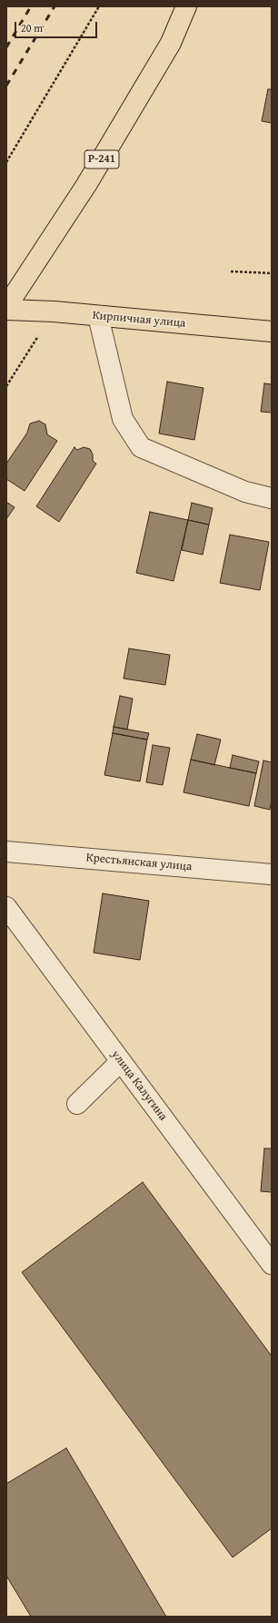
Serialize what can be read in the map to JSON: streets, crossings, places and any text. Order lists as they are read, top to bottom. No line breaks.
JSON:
{"streets":{"highway":["Р-241","Кирпичная улица"],"street":["Крестьянская улица","улица Калугина"]},"scale_bar":"20 m"}
